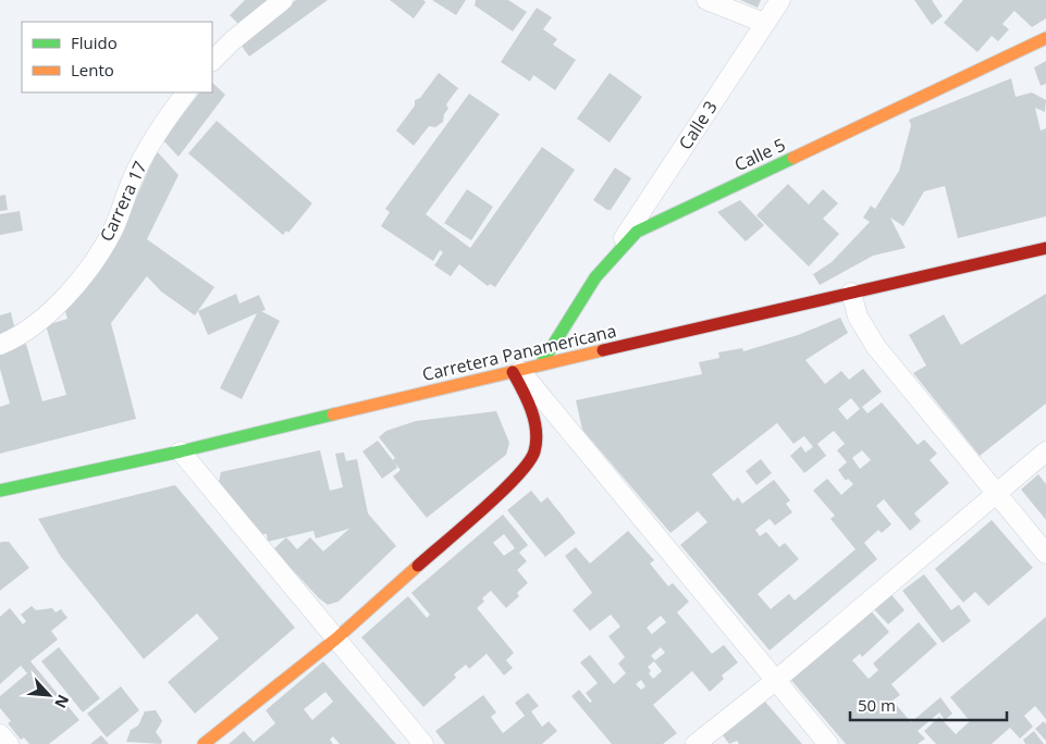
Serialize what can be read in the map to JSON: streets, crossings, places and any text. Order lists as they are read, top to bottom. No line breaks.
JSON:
{"streets":{"street":["Calle 3","Calle 5","Carrera 17","Carretera Panamericana"]},"crossings":[["Calle 3","Calle 5"],["Calle 5","Carretera Panamericana"]],"legend":["Fluido","Lento"],"scale_bar":"50 m","north":"bottom right"}
